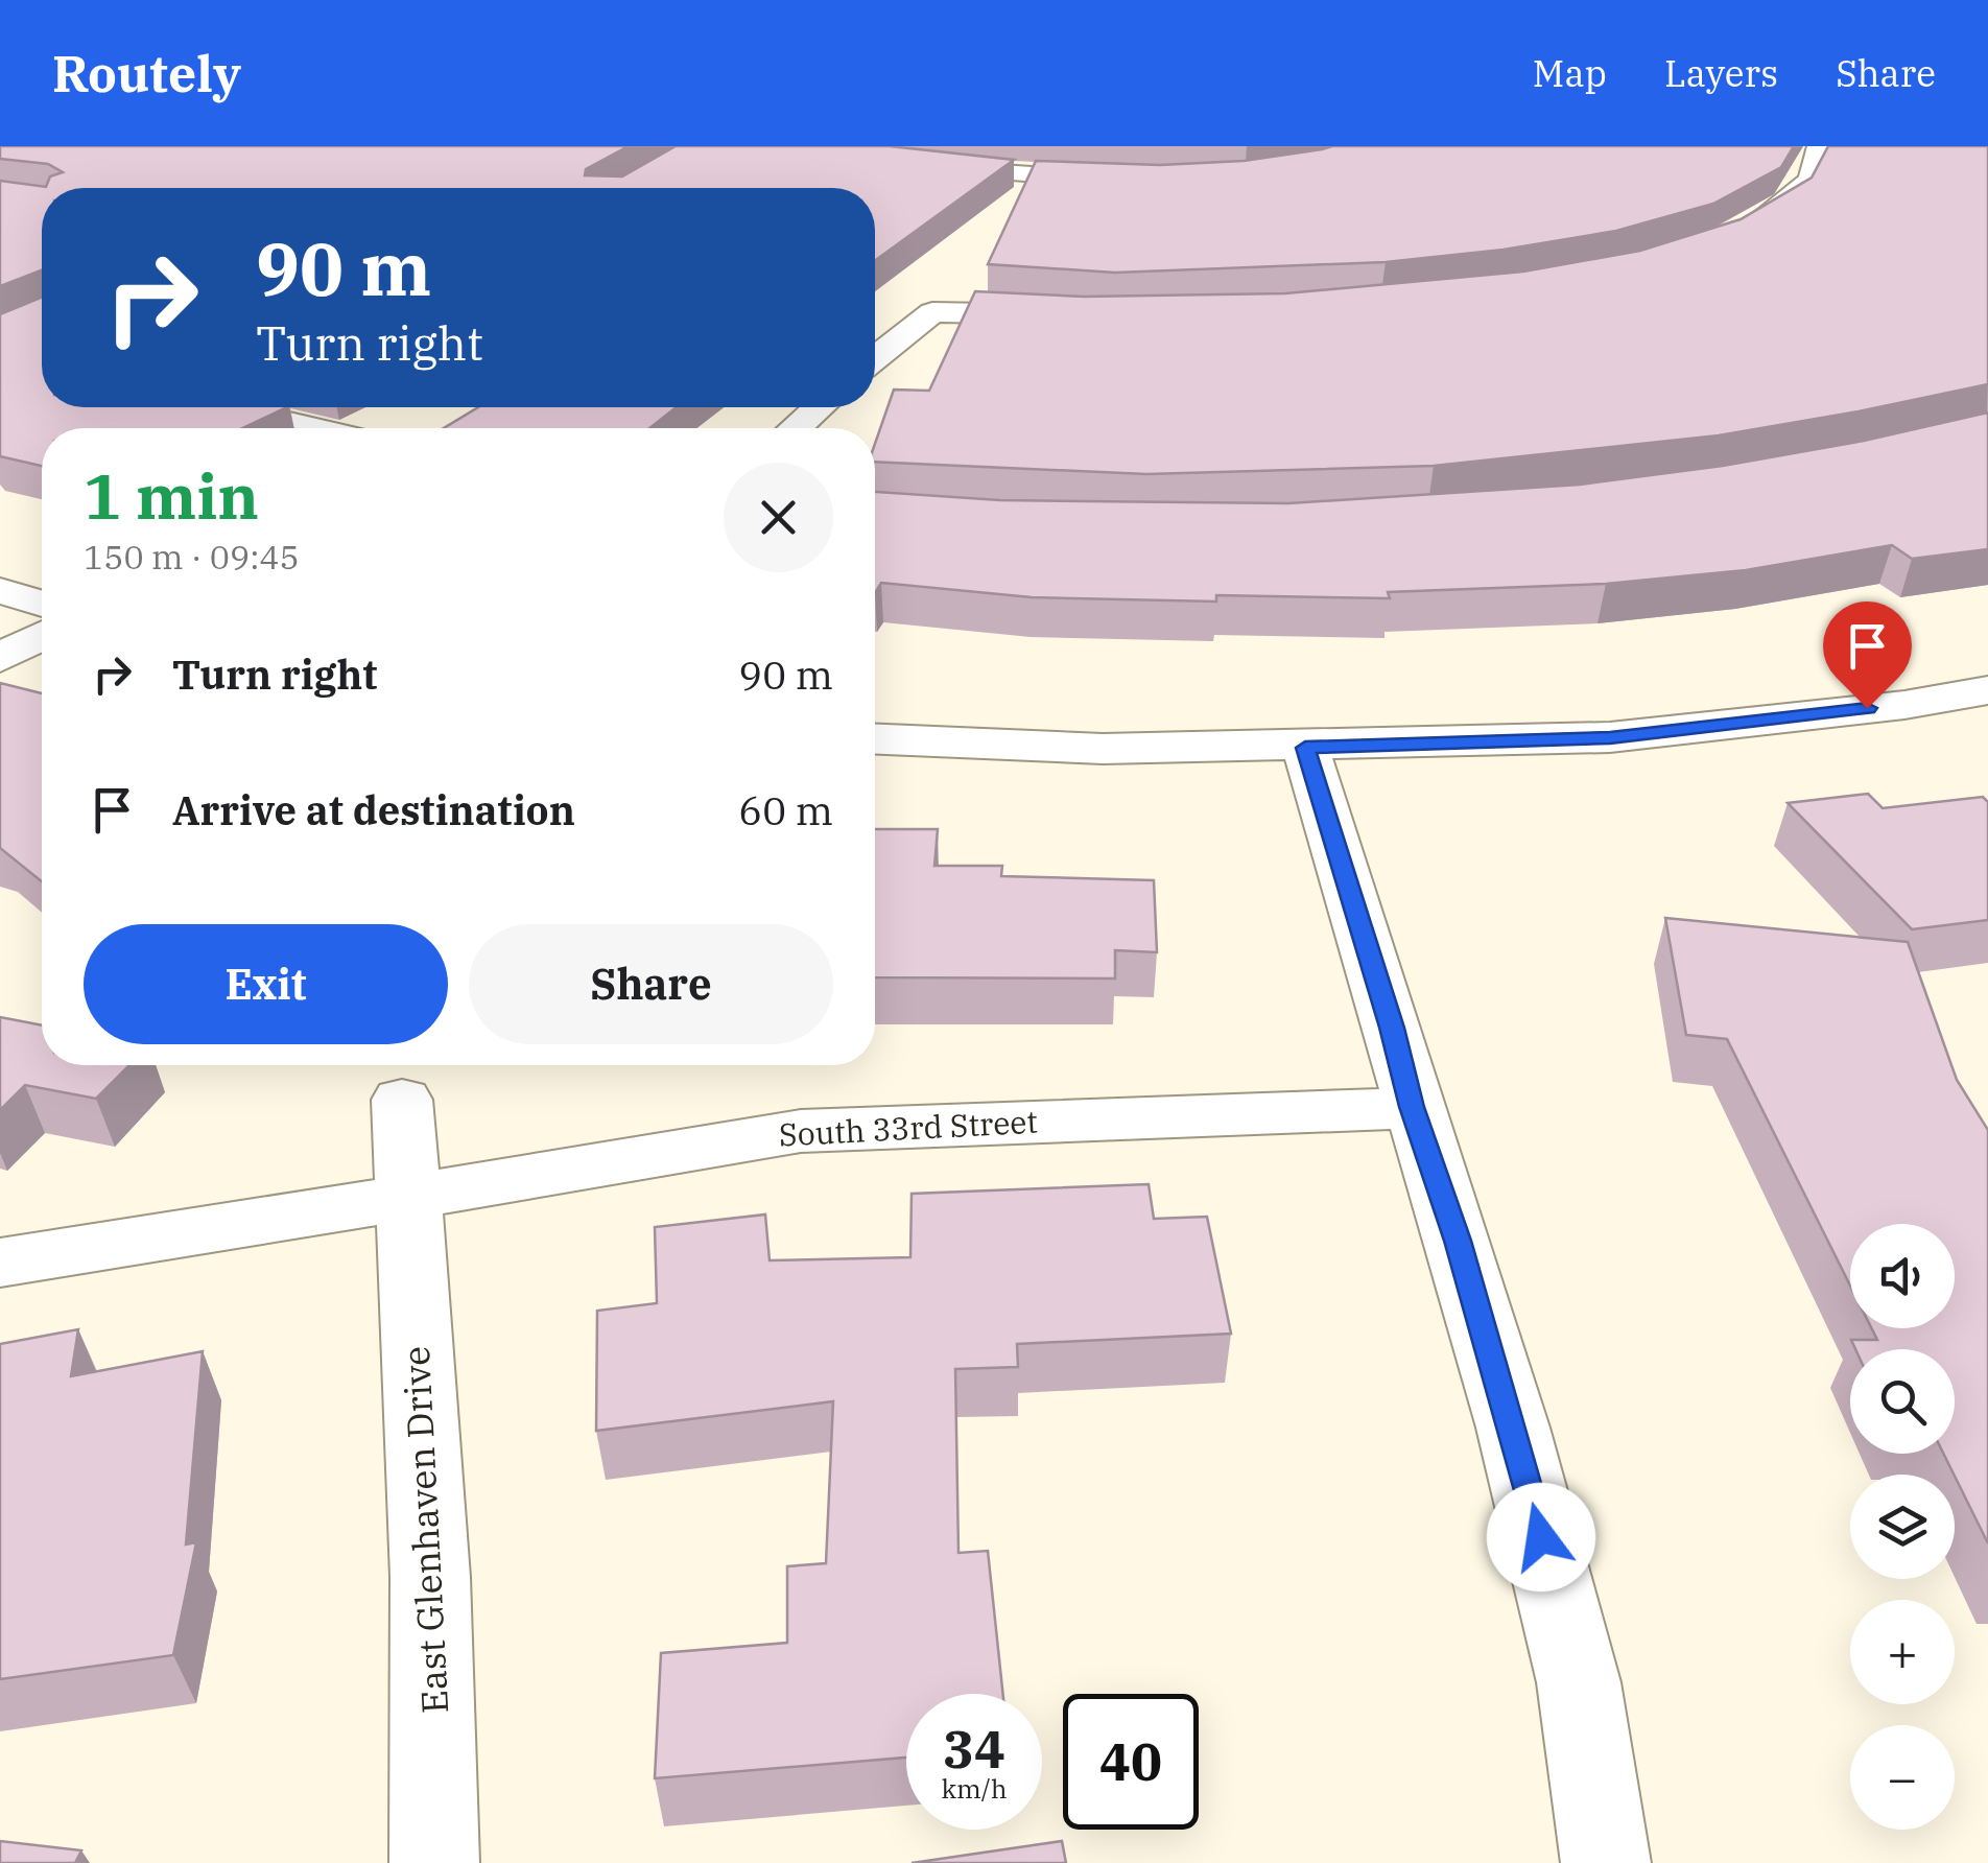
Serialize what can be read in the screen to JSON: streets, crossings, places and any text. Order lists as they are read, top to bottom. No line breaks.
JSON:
{"streets":{"street":["South 33rd Street","East Glenhaven Drive"]},"crossings":[["South 33rd Street","East Glenhaven Drive"]],"page":{"header":"Routely","nav":["Map","Layers","Share"],"turn":["90 m","Turn right"],"heading":["1 min","150 m · 09:45"],"list":[{"name":"Turn right","value":"90 m"},{"name":"Arrive at destination","value":"60 m"}],"buttons":["Exit","Share"],"map_buttons":["+","−"],"speed":"34 km/h","limit":"40"}}
